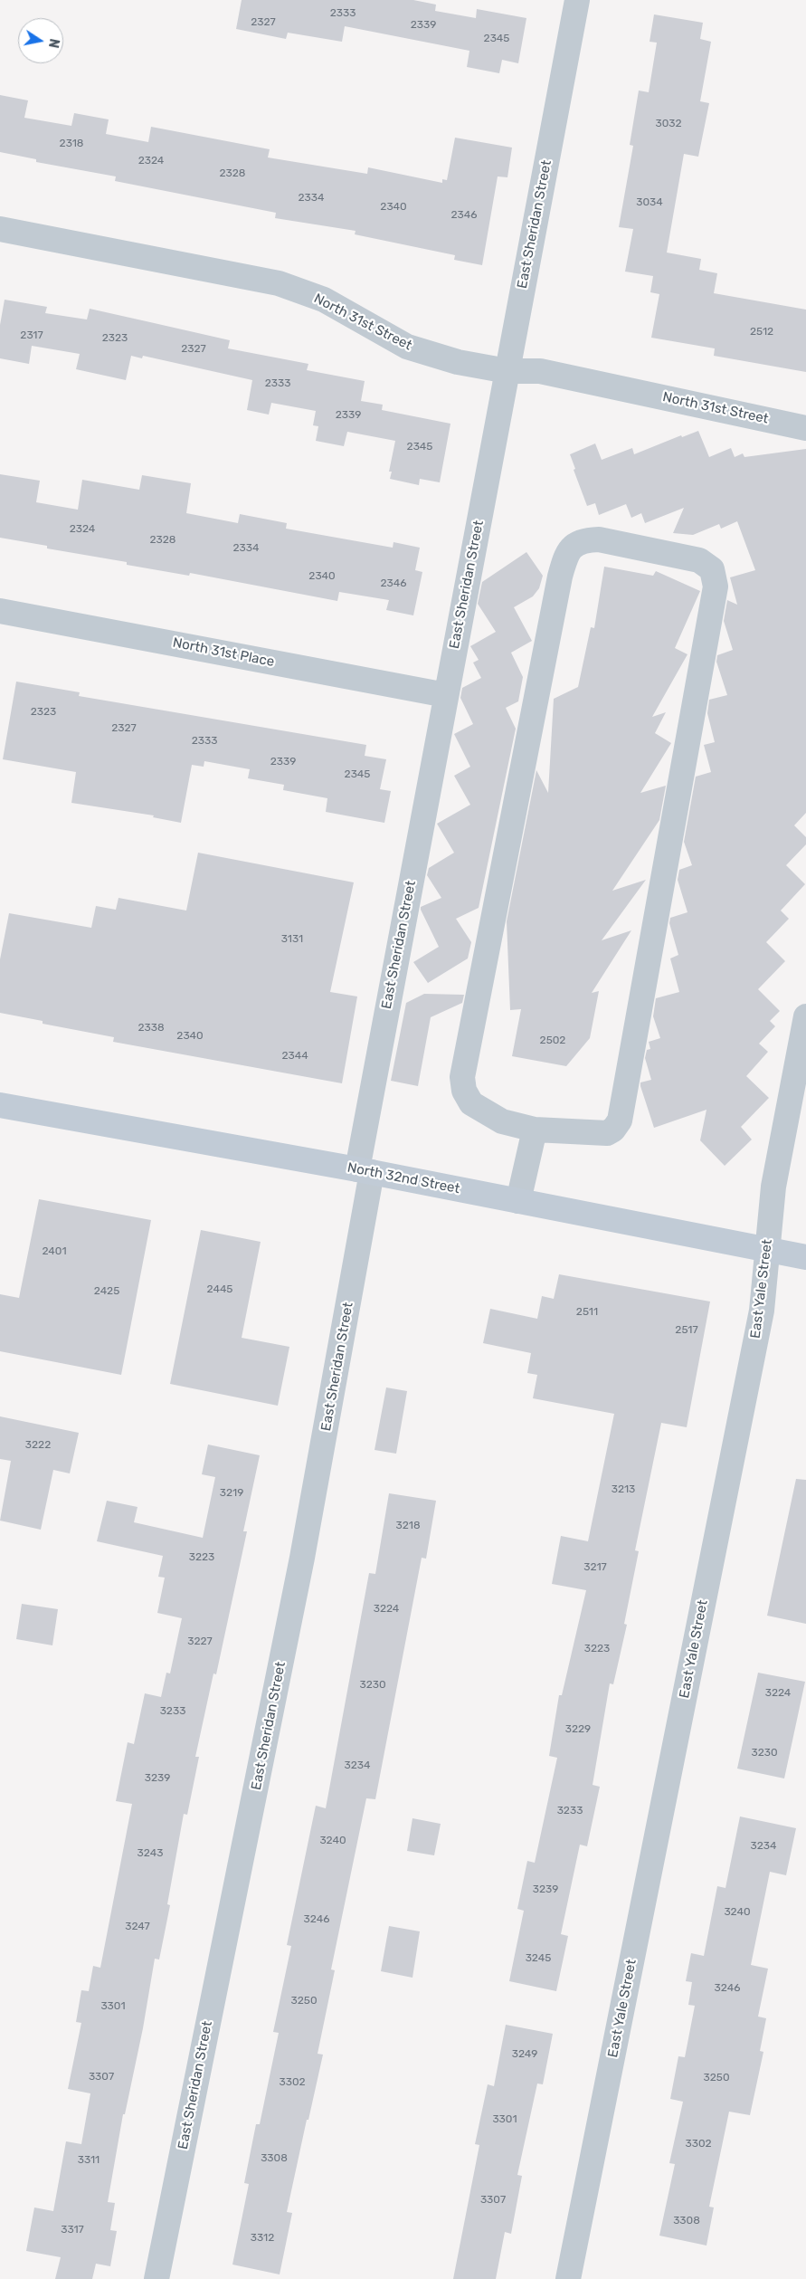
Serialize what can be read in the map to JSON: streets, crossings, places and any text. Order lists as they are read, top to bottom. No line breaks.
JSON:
{"streets":{"main road":["North 32nd Street"],"street":["East Sheridan Street","North 31st Street","North 31st Place","East Yale Street"]},"crossings":[["East Sheridan Street","North 31st Street"],["East Sheridan Street","North 31st Place"],["East Sheridan Street","North 32nd Street"],["North 32nd Street","East Yale Street"]],"house_numbers":["2333","2327","2339","2345","3032","2318","2324","2328","2334","3034","2340","2346","2512","2317","2323","2327","2333","2339","2345","2324","2328","2334","2340","2346","2323","2327","2333","2339","2345","3131","2338","2340","2502","2344","2401","2445","2425","2511","2517","3222","3213","3219","3218","3223","3217","3224","3227","3223","3230","3224","3233","3229","3230","3234","3239","3233","3240","3234","3243","3239","3240","3246","3247","3245","3246","3250","3301","3249","3307","3250","3302","3301","3302","3308","3311","3307","3308","3317","3312"],"north":"right"}
